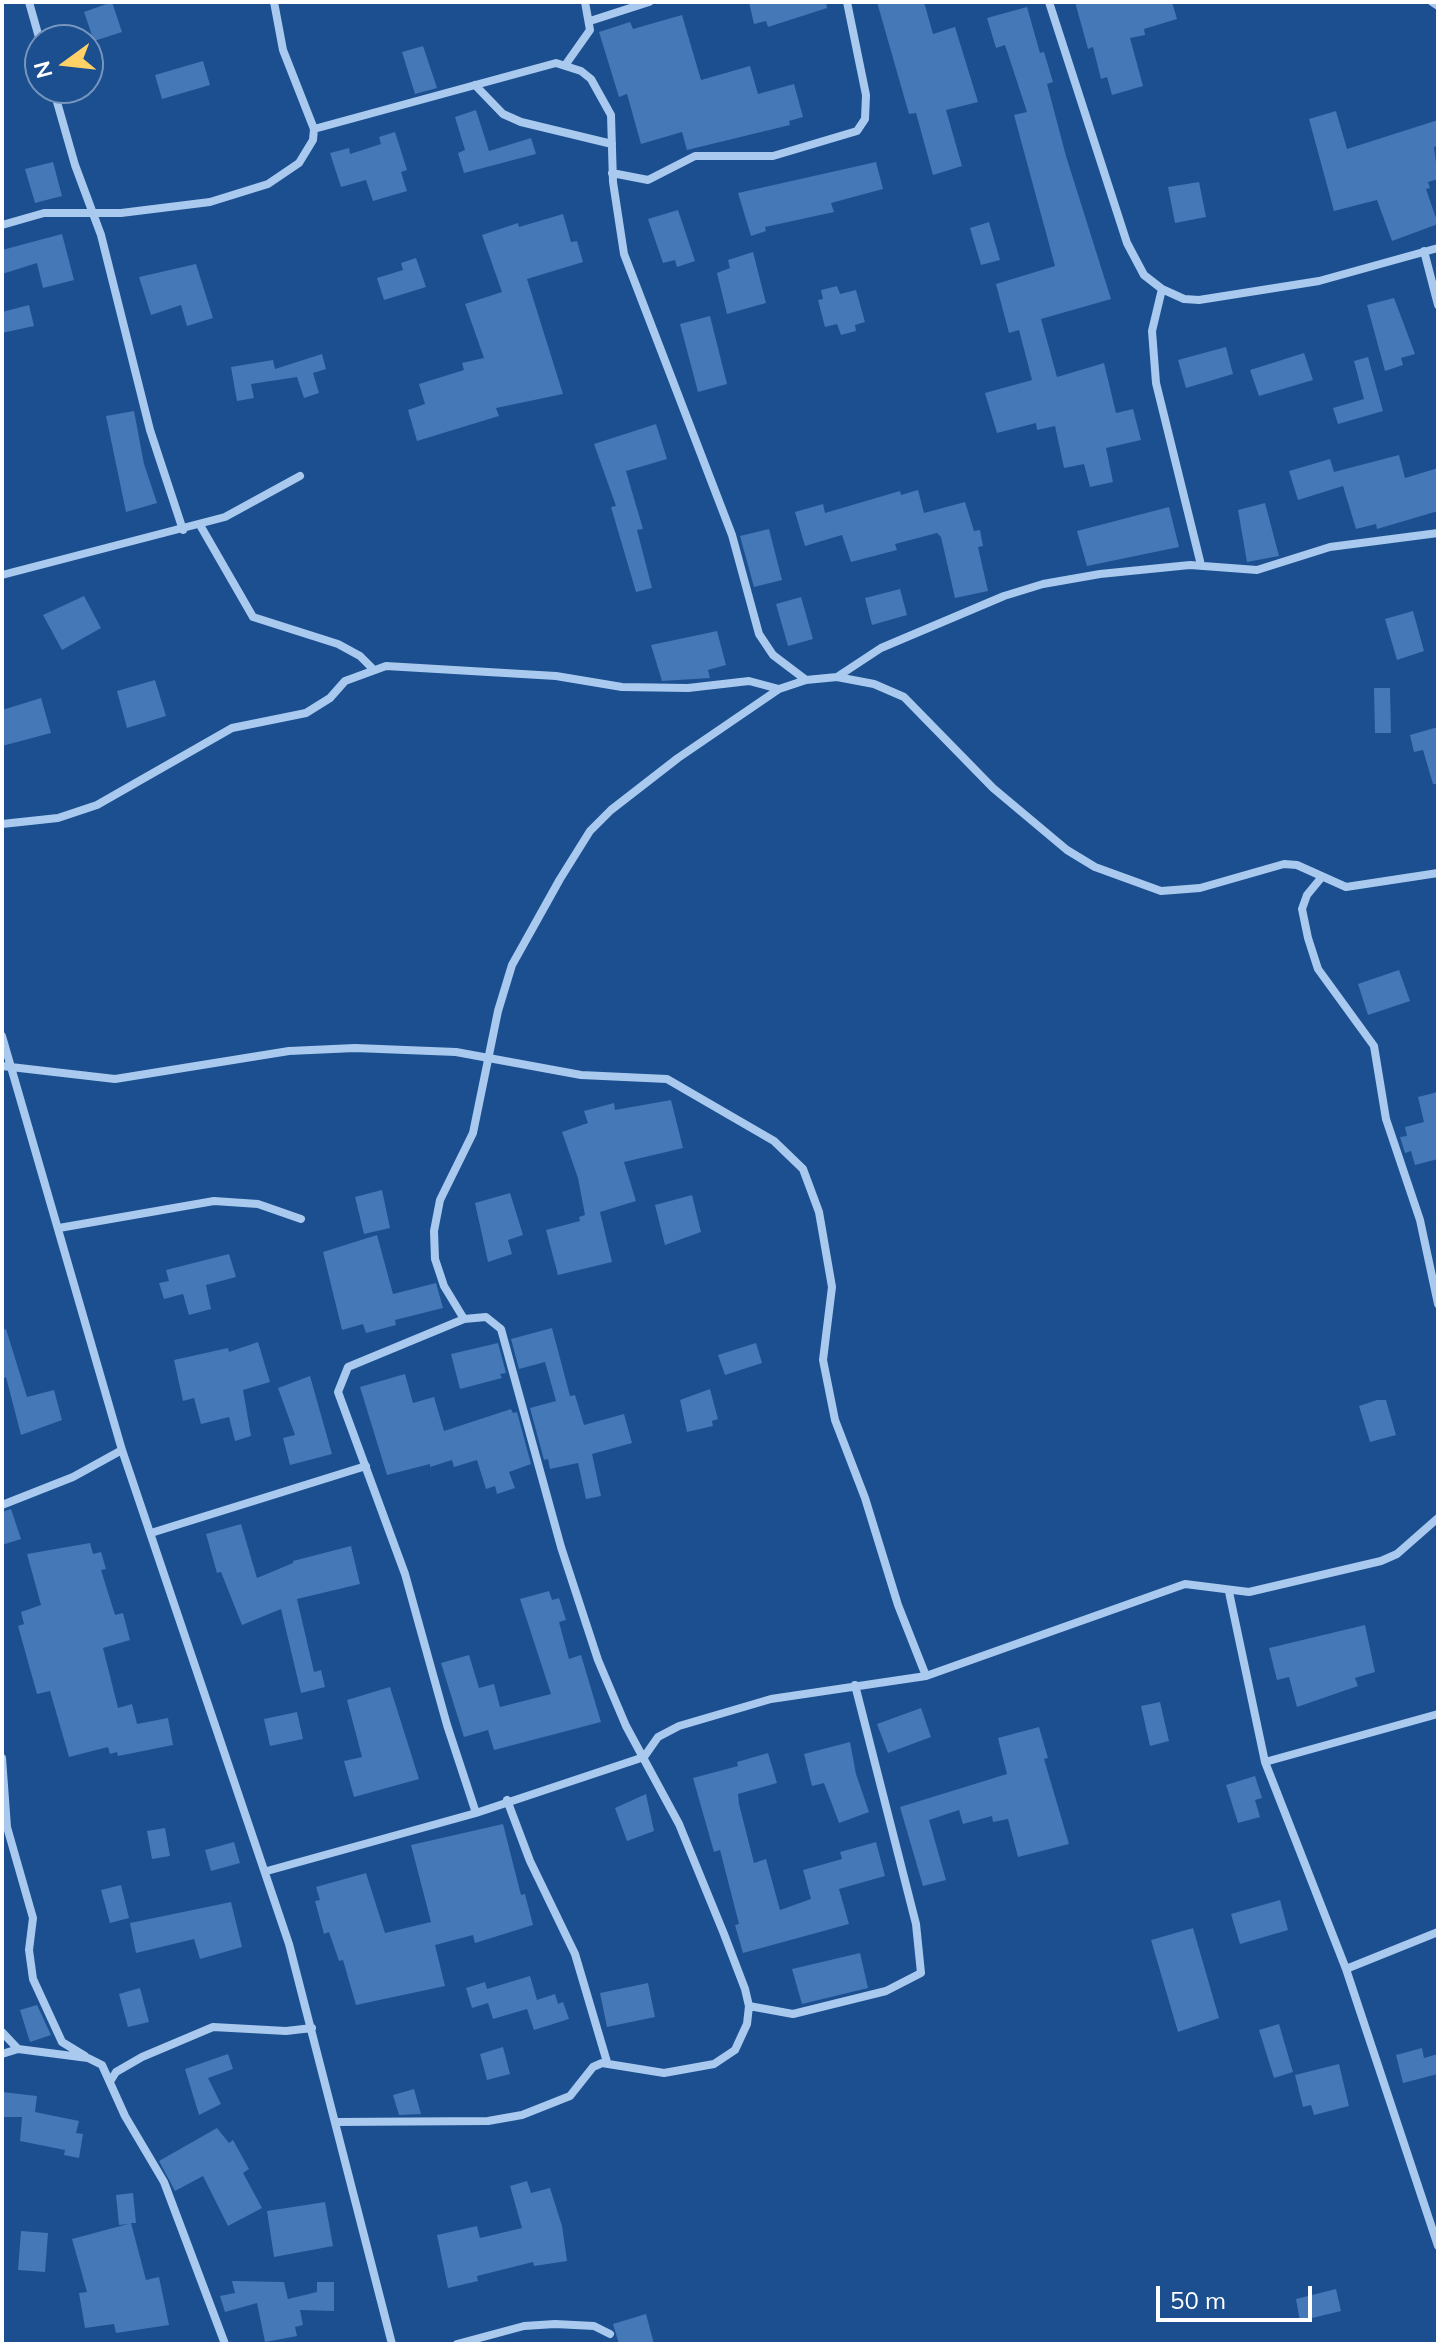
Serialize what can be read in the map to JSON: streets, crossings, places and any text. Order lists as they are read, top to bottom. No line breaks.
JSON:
{"scale_bar":"50 m","north":"left"}
